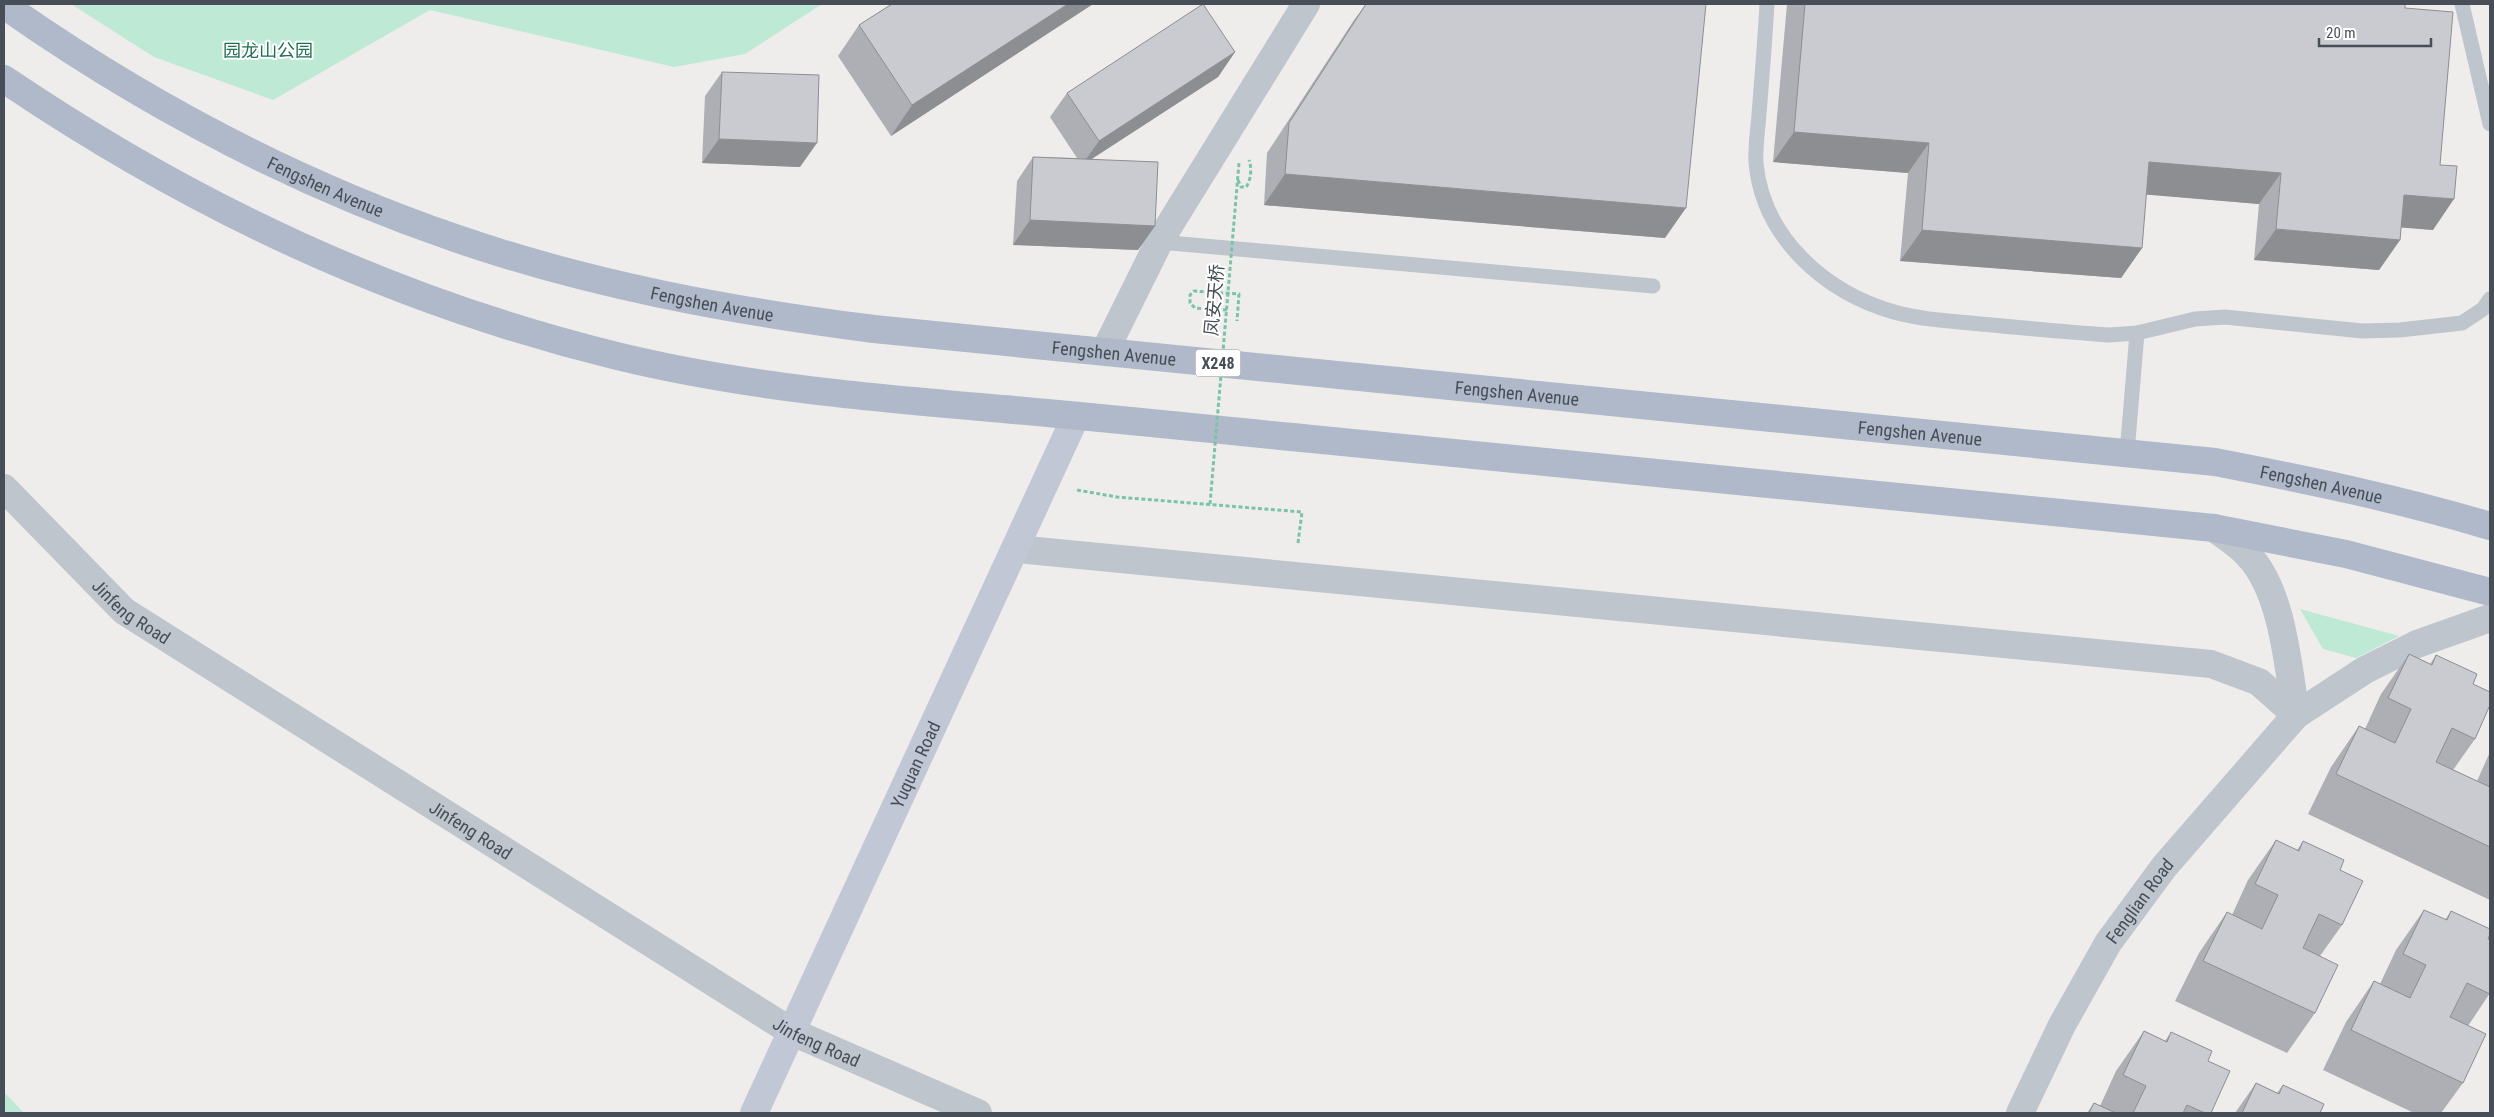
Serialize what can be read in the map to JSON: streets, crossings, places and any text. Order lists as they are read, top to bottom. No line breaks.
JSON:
{"streets":{"main road":["Fengshen Avenue","X248"],"street":["Jinfeng Road","Yuquan Road","Fenglian Road"],"path":["凤安天桥"]},"crossings":[["Jinfeng Road","Yuquan Road"]],"parks":["园龙山公园"],"scale_bar":"20 m"}
